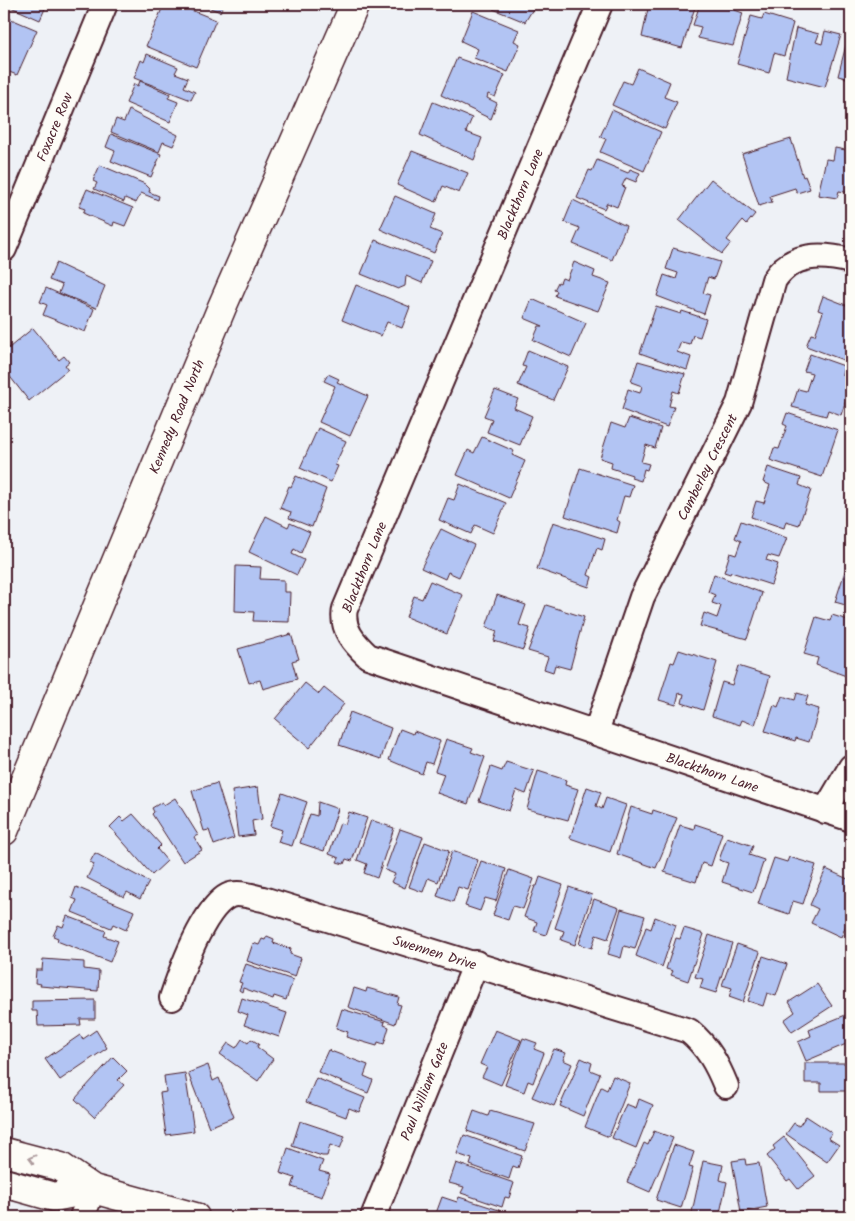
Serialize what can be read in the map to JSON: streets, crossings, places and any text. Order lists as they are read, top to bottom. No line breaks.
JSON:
{"streets":{"main road":["Kennedy Road North"],"street":["Foxacre Row","Blackthorn Lane","Camberley Crescent","Swennen Drive","Paul William Gate"]},"crossings":[["Blackthorn Lane","Camberley Crescent"],["Swennen Drive","Paul William Gate"]]}
